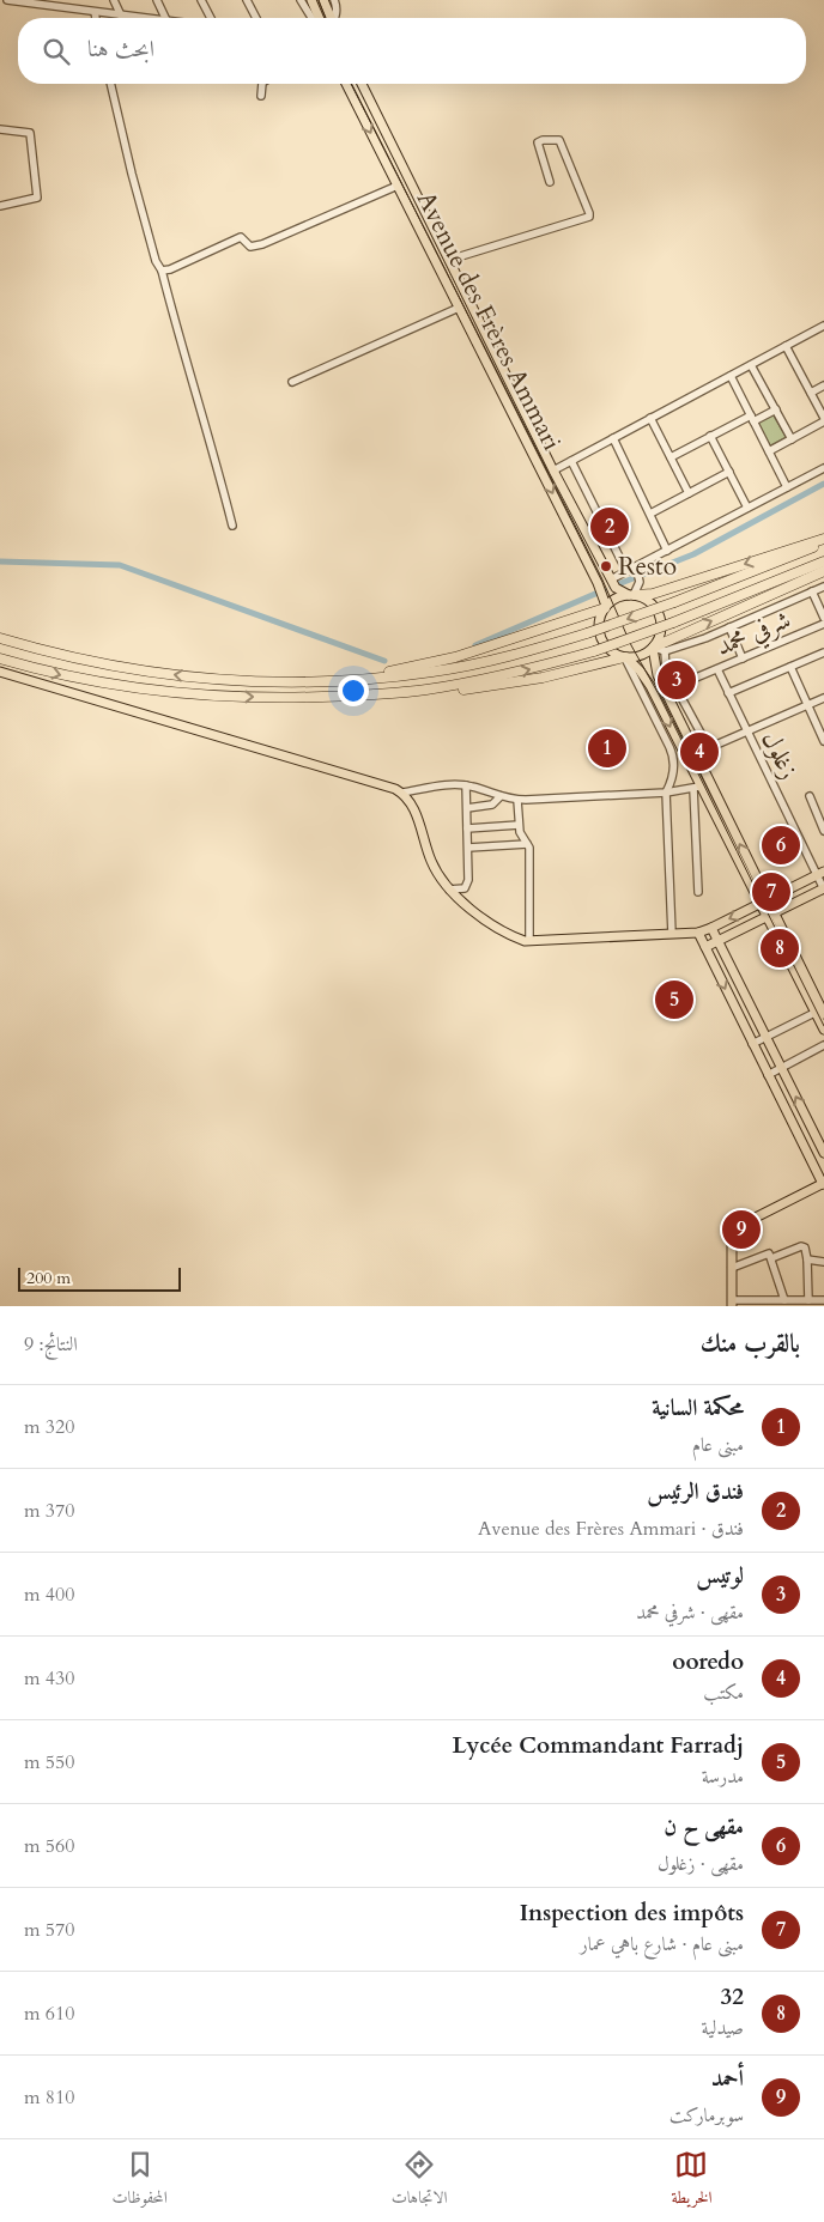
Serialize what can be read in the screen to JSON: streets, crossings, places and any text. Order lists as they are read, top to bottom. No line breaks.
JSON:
{"streets":{"main road":["Avenue des Frères Ammari"],"street":["شرفي محمد","زغلول"]},"crossings":[["شرفي محمد","زغلول"]],"places":["Resto"],"scale_bar":"200 m","page":{"search":"ابحث هنا","pins":["2","3","1","4","6","7","8","5","9"],"scale":"200 m","heading":["بالقرب منك","النتائج: 9"],"list":[{"mark":"1","name":"محكمة السانية","note":"مبنى عام","value":"320 m"},{"mark":"2","name":"فندق الرئيس","note":"فندق · Avenue des Frères Ammari","value":"370 m"},{"mark":"3","name":"لوتيس","note":"مقهى · شرفي محمد","value":"400 m"},{"mark":"4","name":"ooredo","note":"مكتب","value":"430 m"},{"mark":"5","name":"Lycée Commandant Farradj","note":"مدرسة","value":"550 m"},{"mark":"6","name":"مقهى ح ن","note":"مقهى · زغلول","value":"560 m"},{"mark":"7","name":"Inspection des impôts","note":"مبنى عام · شارع باهي عمار","value":"570 m"},{"mark":"8","name":"32","note":"صيدلية","value":"610 m"},{"mark":"9","name":"أحمد","note":"سوبرماركت","value":"810 m"}],"nav":["الخريطة","الاتجاهات","المحفوظات"]}}
